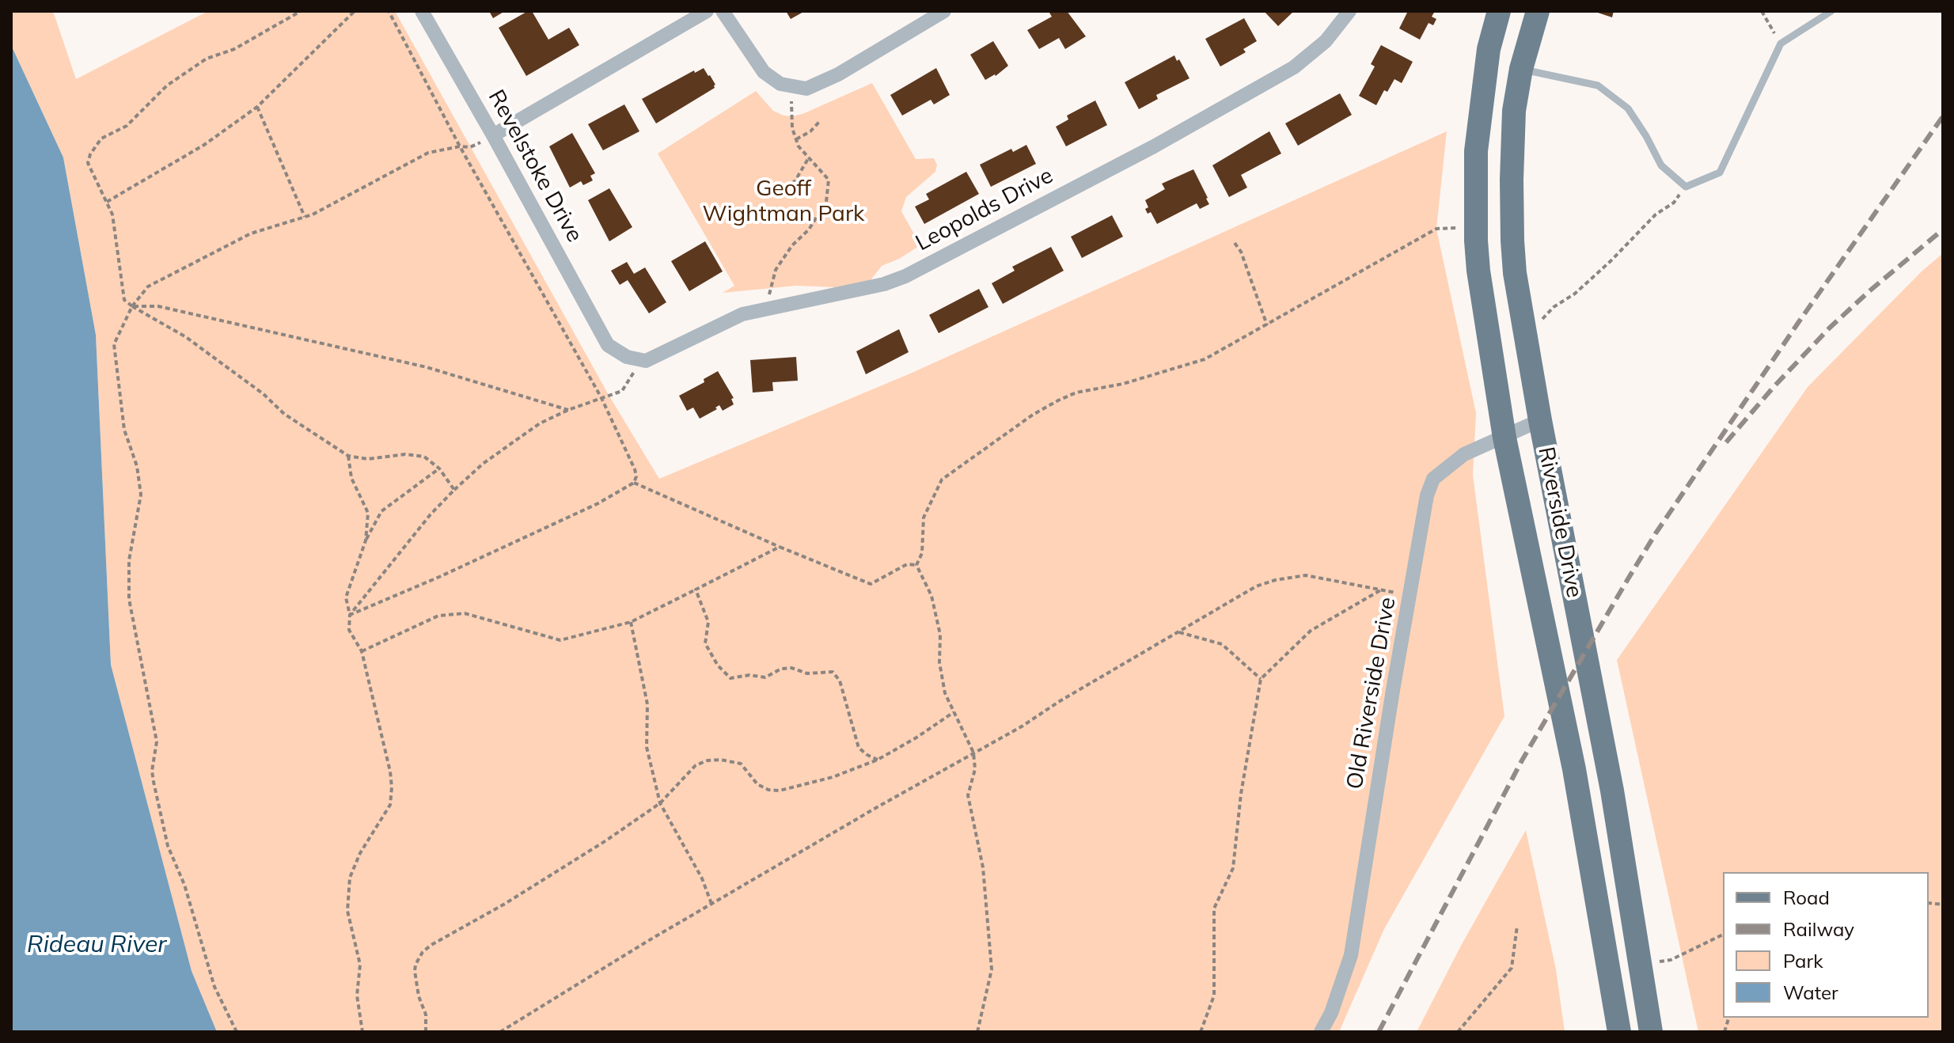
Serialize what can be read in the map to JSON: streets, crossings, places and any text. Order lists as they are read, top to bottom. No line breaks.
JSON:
{"streets":{"main road":["Riverside Drive"],"street":["Revelstoke Drive","Leopolds Drive","Old Riverside Drive"]},"crossings":[["Revelstoke Drive","Leopolds Drive"],["Riverside Drive","Old Riverside Drive"]],"water":["Rideau River"],"parks":["Geoff Wightman Park"],"legend":["Road","Railway","Park","Water"]}
